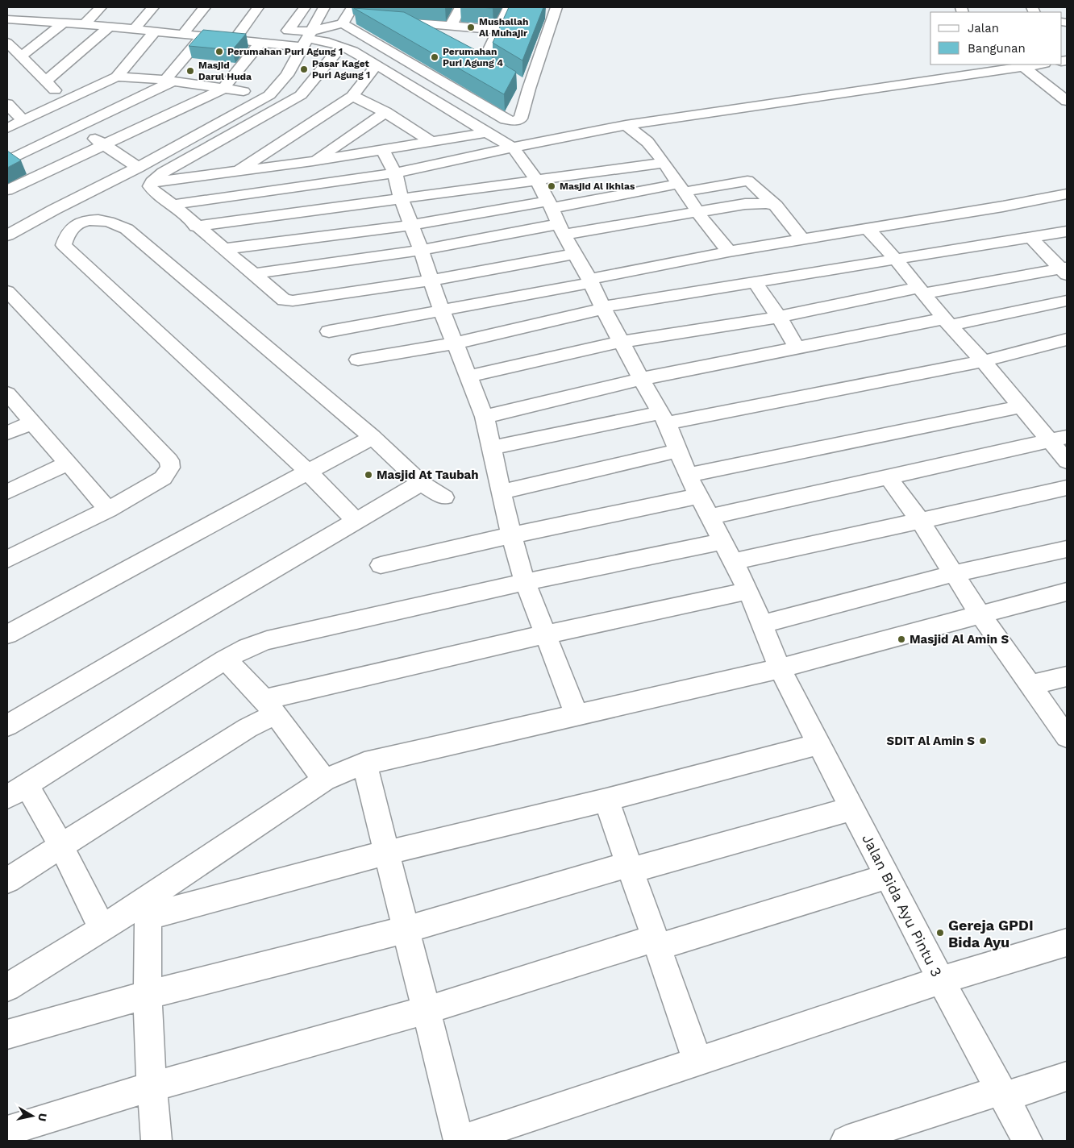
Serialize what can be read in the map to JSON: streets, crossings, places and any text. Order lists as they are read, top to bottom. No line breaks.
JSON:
{"streets":{"street":["Jalan Bida Ayu Pintu 3"]},"places":["Mushallah Al Muhajir","Perumahan Puri Agung 1","Perumahan Puri Agung 4","Pasar Kaget Puri Agung 1","Masjid Darul Huda","Masjid Al Ikhlas","Masjid At Taubah","Masjid Al Amin S","SDIT Al Amin S","Gereja GPDI Bida Ayu"],"legend":["Jalan","Bangunan"],"north":"right"}
